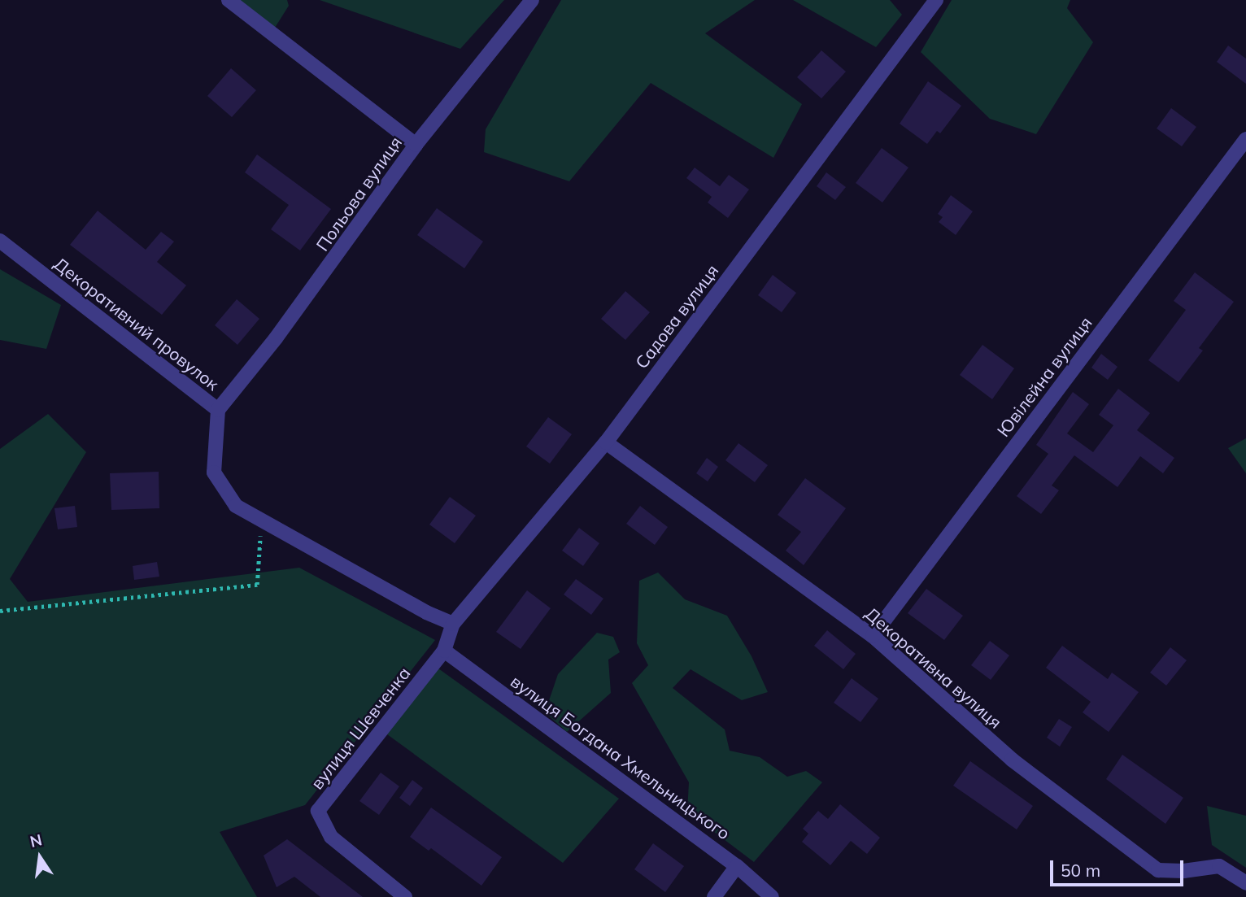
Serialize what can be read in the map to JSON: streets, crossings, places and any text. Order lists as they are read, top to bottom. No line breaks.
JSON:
{"streets":{"street":["Польова вулиця","Садова вулиця","Декоративний провулок","Ювілейна вулиця","Декоративна вулиця","вулиця Шевченка","вулиця Богдана Хмельницького"]},"crossings":[["Польова вулиця","Декоративний провулок"],["Садова вулиця","Декоративний провулок"],["Садова вулиця","Декоративна вулиця"],["Садова вулиця","вулиця Шевченка"],["Садова вулиця","вулиця Богдана Хмельницького"],["Ювілейна вулиця","Декоративна вулиця"],["вулиця Шевченка","вулиця Богдана Хмельницького"]],"scale_bar":"50 m","north":"top"}
